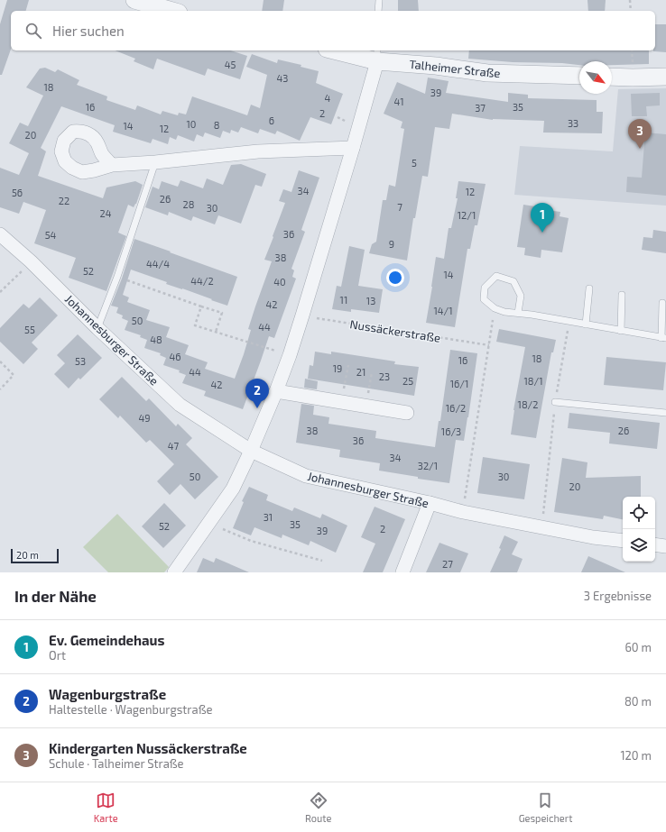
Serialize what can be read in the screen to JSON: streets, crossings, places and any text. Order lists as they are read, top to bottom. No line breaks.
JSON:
{"streets":{"street":["Talheimer Straße","Johannesburger Straße"],"path":["Nussäckerstraße"]},"house_numbers":["45","43","18","39","4","41","16","35","37","2","6","33","10","8","14","12","20","5","34","12","56","26","22","28","7","30","24","12/1","36","54","9","38","44/4","52","14","44/2","40","11","13","42","14/1","50","44","55","48","46","18","16","53","19","44","21","23","25","18/1","16/1","42","18/2","16/2","49","38","26","16/3","36","47","34","32/1","50","30","20","31","35","52","2","39","27"],"scale_bar":"20 m","north":"bottom right","page":{"search":"Hier suchen","pins":["3","1","2"],"scale":"20 m","heading":["In der Nähe","3 Ergebnisse"],"list":[{"mark":"1","name":"Ev. Gemeindehaus","note":"Ort","value":"60 m"},{"mark":"2","name":"Wagenburgstraße","note":"Haltestelle · Wagenburgstraße","value":"80 m"},{"mark":"3","name":"Kindergarten Nussäckerstraße","note":"Schule · Talheimer Straße","value":"120 m"}],"nav":["Karte","Route","Gespeichert"]}}
